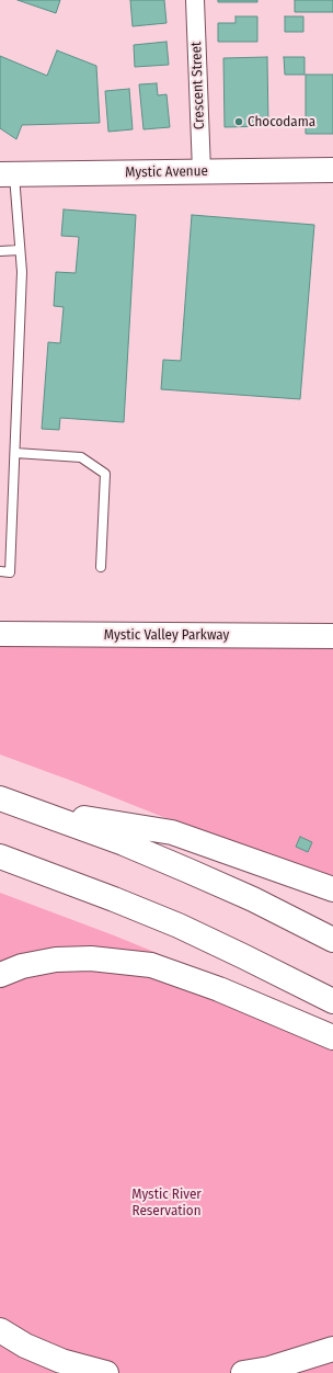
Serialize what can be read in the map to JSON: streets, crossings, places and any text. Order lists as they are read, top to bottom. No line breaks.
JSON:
{"streets":{"main road":["Mystic Avenue","Mystic Valley Parkway"],"street":["Crescent Street"]},"crossings":[["Crescent Street","Mystic Avenue"]],"parks":["Mystic River Reservation"],"places":["Chocodama"]}
